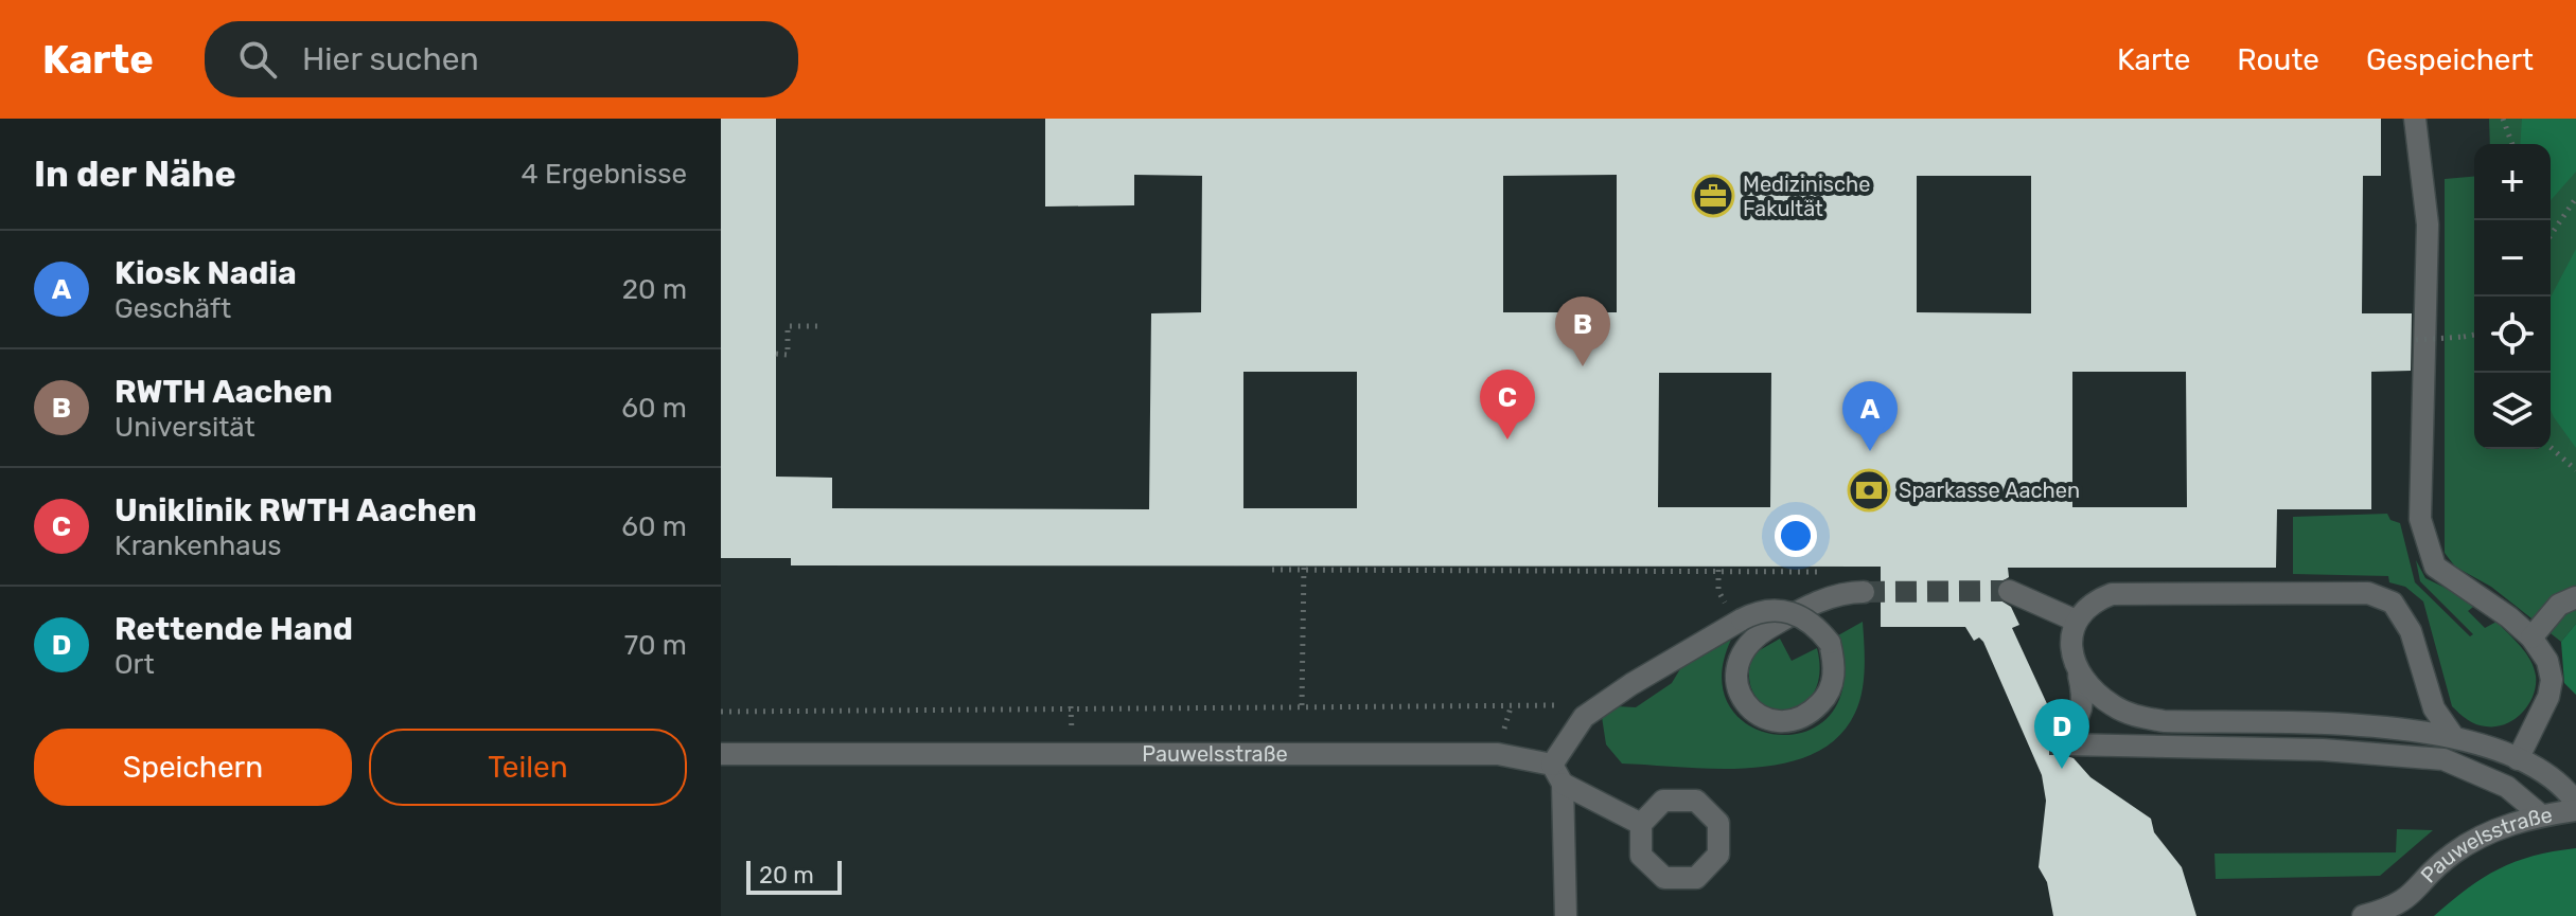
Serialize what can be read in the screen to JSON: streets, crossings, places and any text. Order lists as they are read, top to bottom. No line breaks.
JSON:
{"streets":{"street":["Pauwelsstraße"]},"places":{"office":["Medizinische Fakultät"],"bank":["Sparkasse Aachen"]},"scale_bar":"20 m","page":{"header":"Karte","search":"Hier suchen","nav":["Karte","Route","Gespeichert"],"heading":["In der Nähe","4 Ergebnisse"],"map_buttons":["+","−"],"list":[{"mark":"A","name":"Kiosk Nadia","note":"Geschäft","value":"20 m"},{"mark":"B","name":"RWTH Aachen","note":"Universität","value":"60 m"},{"mark":"C","name":"Uniklinik RWTH Aachen","note":"Krankenhaus","value":"60 m"},{"mark":"D","name":"Rettende Hand","note":"Ort","value":"70 m"}],"pins":["B","C","A","D"],"buttons":["Speichern","Teilen"],"scale":"20 m"}}
